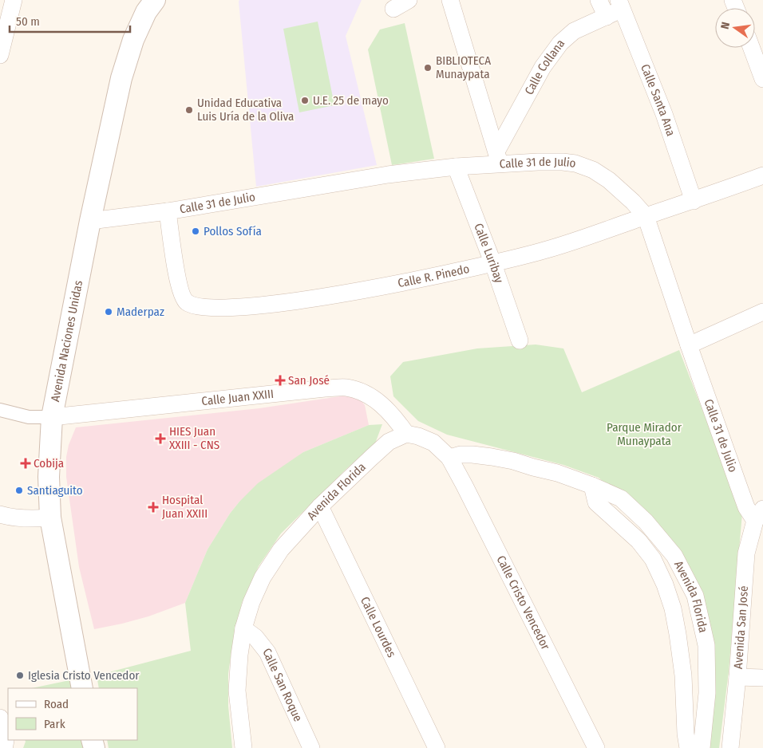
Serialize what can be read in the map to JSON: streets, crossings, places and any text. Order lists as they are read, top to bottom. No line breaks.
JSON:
{"streets":{"street":["Calle Collana","Calle Santa Ana","Calle 31 de Julio","Calle Luribay","Calle R. Pinedo","Avenida Naciones Unidas","Calle Juan XXIII","Avenida Florida","Calle Cristo Vencedor","Avenida San José","Calle Lourdes","Calle San Roque"]},"crossings":[["Calle Collana","Calle Santa Ana"],["Calle Collana","Calle 31 de Julio"],["Calle Santa Ana","Calle R. Pinedo"],["Calle 31 de Julio","Calle Luribay"],["Calle 31 de Julio","Calle R. Pinedo"],["Calle 31 de Julio","Avenida Naciones Unidas"],["Calle 31 de Julio","Avenida San José"],["Calle Luribay","Calle R. Pinedo"],["Avenida Naciones Unidas","Calle Juan XXIII"],["Calle Juan XXIII","Avenida Florida"],["Avenida Florida","Calle Cristo Vencedor"],["Avenida Florida","Calle Lourdes"],["Avenida Florida","Calle San Roque"]],"parks":["Parque Mirador Munaypata"],"places":{"other":["BIBLIOTECA Munaypata","U.E. 25 de mayo","Unidad Educativa Luis Uría de la Oliva","Pollos Sofía","Maderpaz","Santiaguito","Iglesia Cristo Vencedor"],"health":["San José","HIES Juan XXIII - CNS","Cobija","Hospital Juan XXIII"]},"legend":["Road","Park"],"scale_bar":"50 m","north":"left"}
